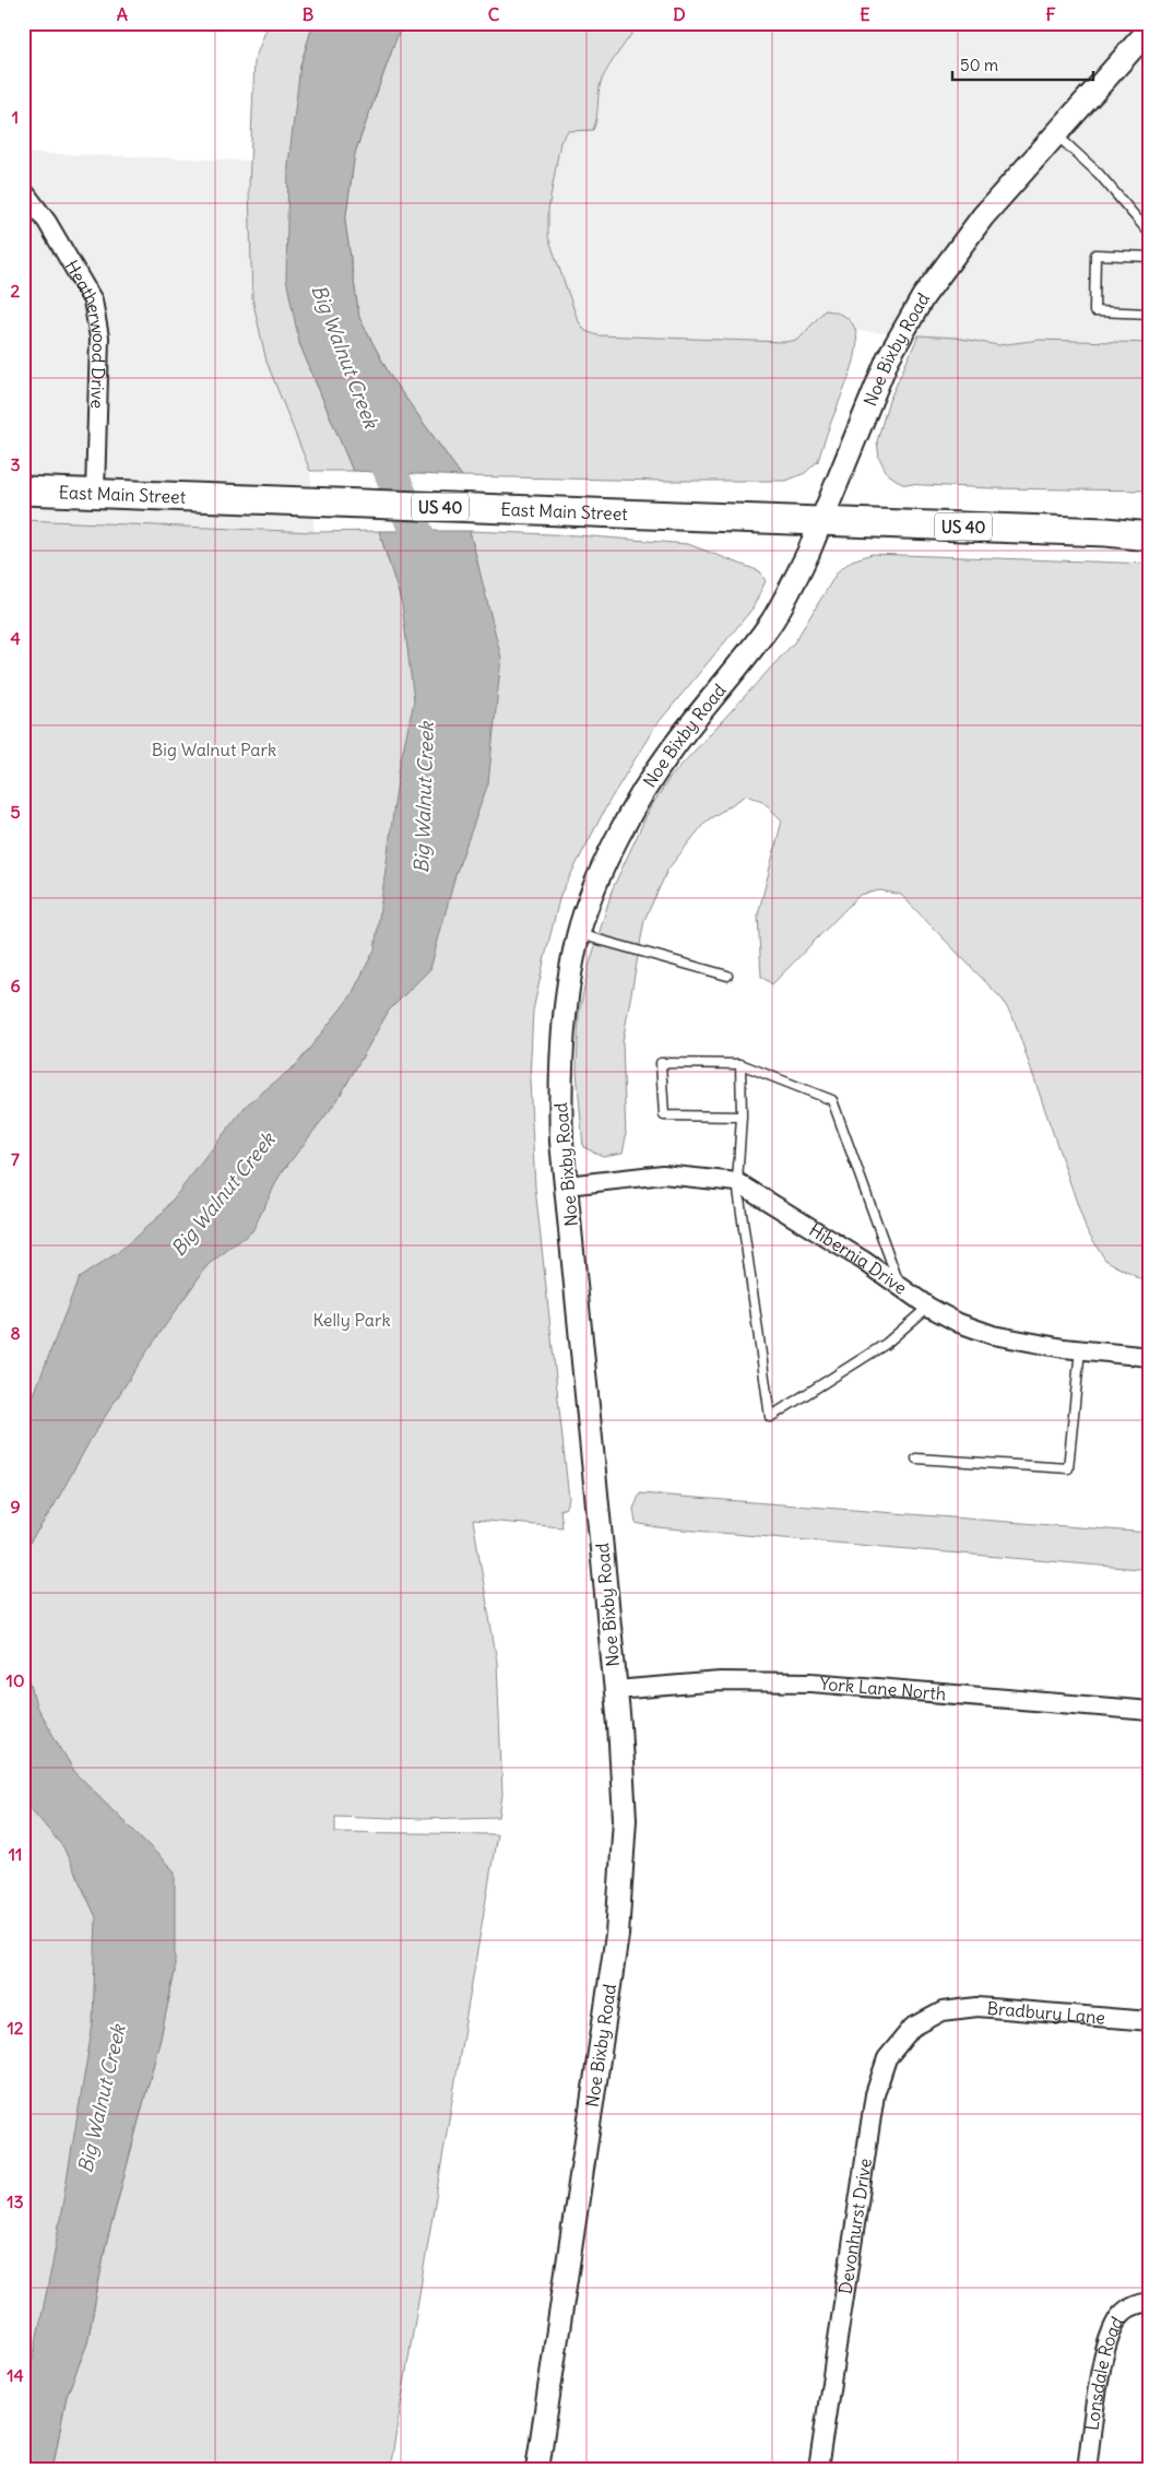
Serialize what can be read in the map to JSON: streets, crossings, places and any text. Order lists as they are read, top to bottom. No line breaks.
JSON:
{"streets":{"main road":["East Main Street","US 40"],"street":["Heatherwood Drive","Noe Bixby Road","Hibernia Drive","York Lane North","Bradbury Lane","Devonhurst Drive","Lonsdale Road"]},"crossings":[["Heatherwood Drive","East Main Street"],["Noe Bixby Road","East Main Street"],["Noe Bixby Road","Hibernia Drive"],["Noe Bixby Road","York Lane North"],["Bradbury Lane","Devonhurst Drive"]],"water":["Big Walnut Creek"],"parks":["Big Walnut Park","Kelly Park"],"scale_bar":"50 m","grid":{"columns":["A","B","C","D","E","F"],"rows":["1","2","3","4","5","6","7","8","9","10","11","12","13","14"]}}
